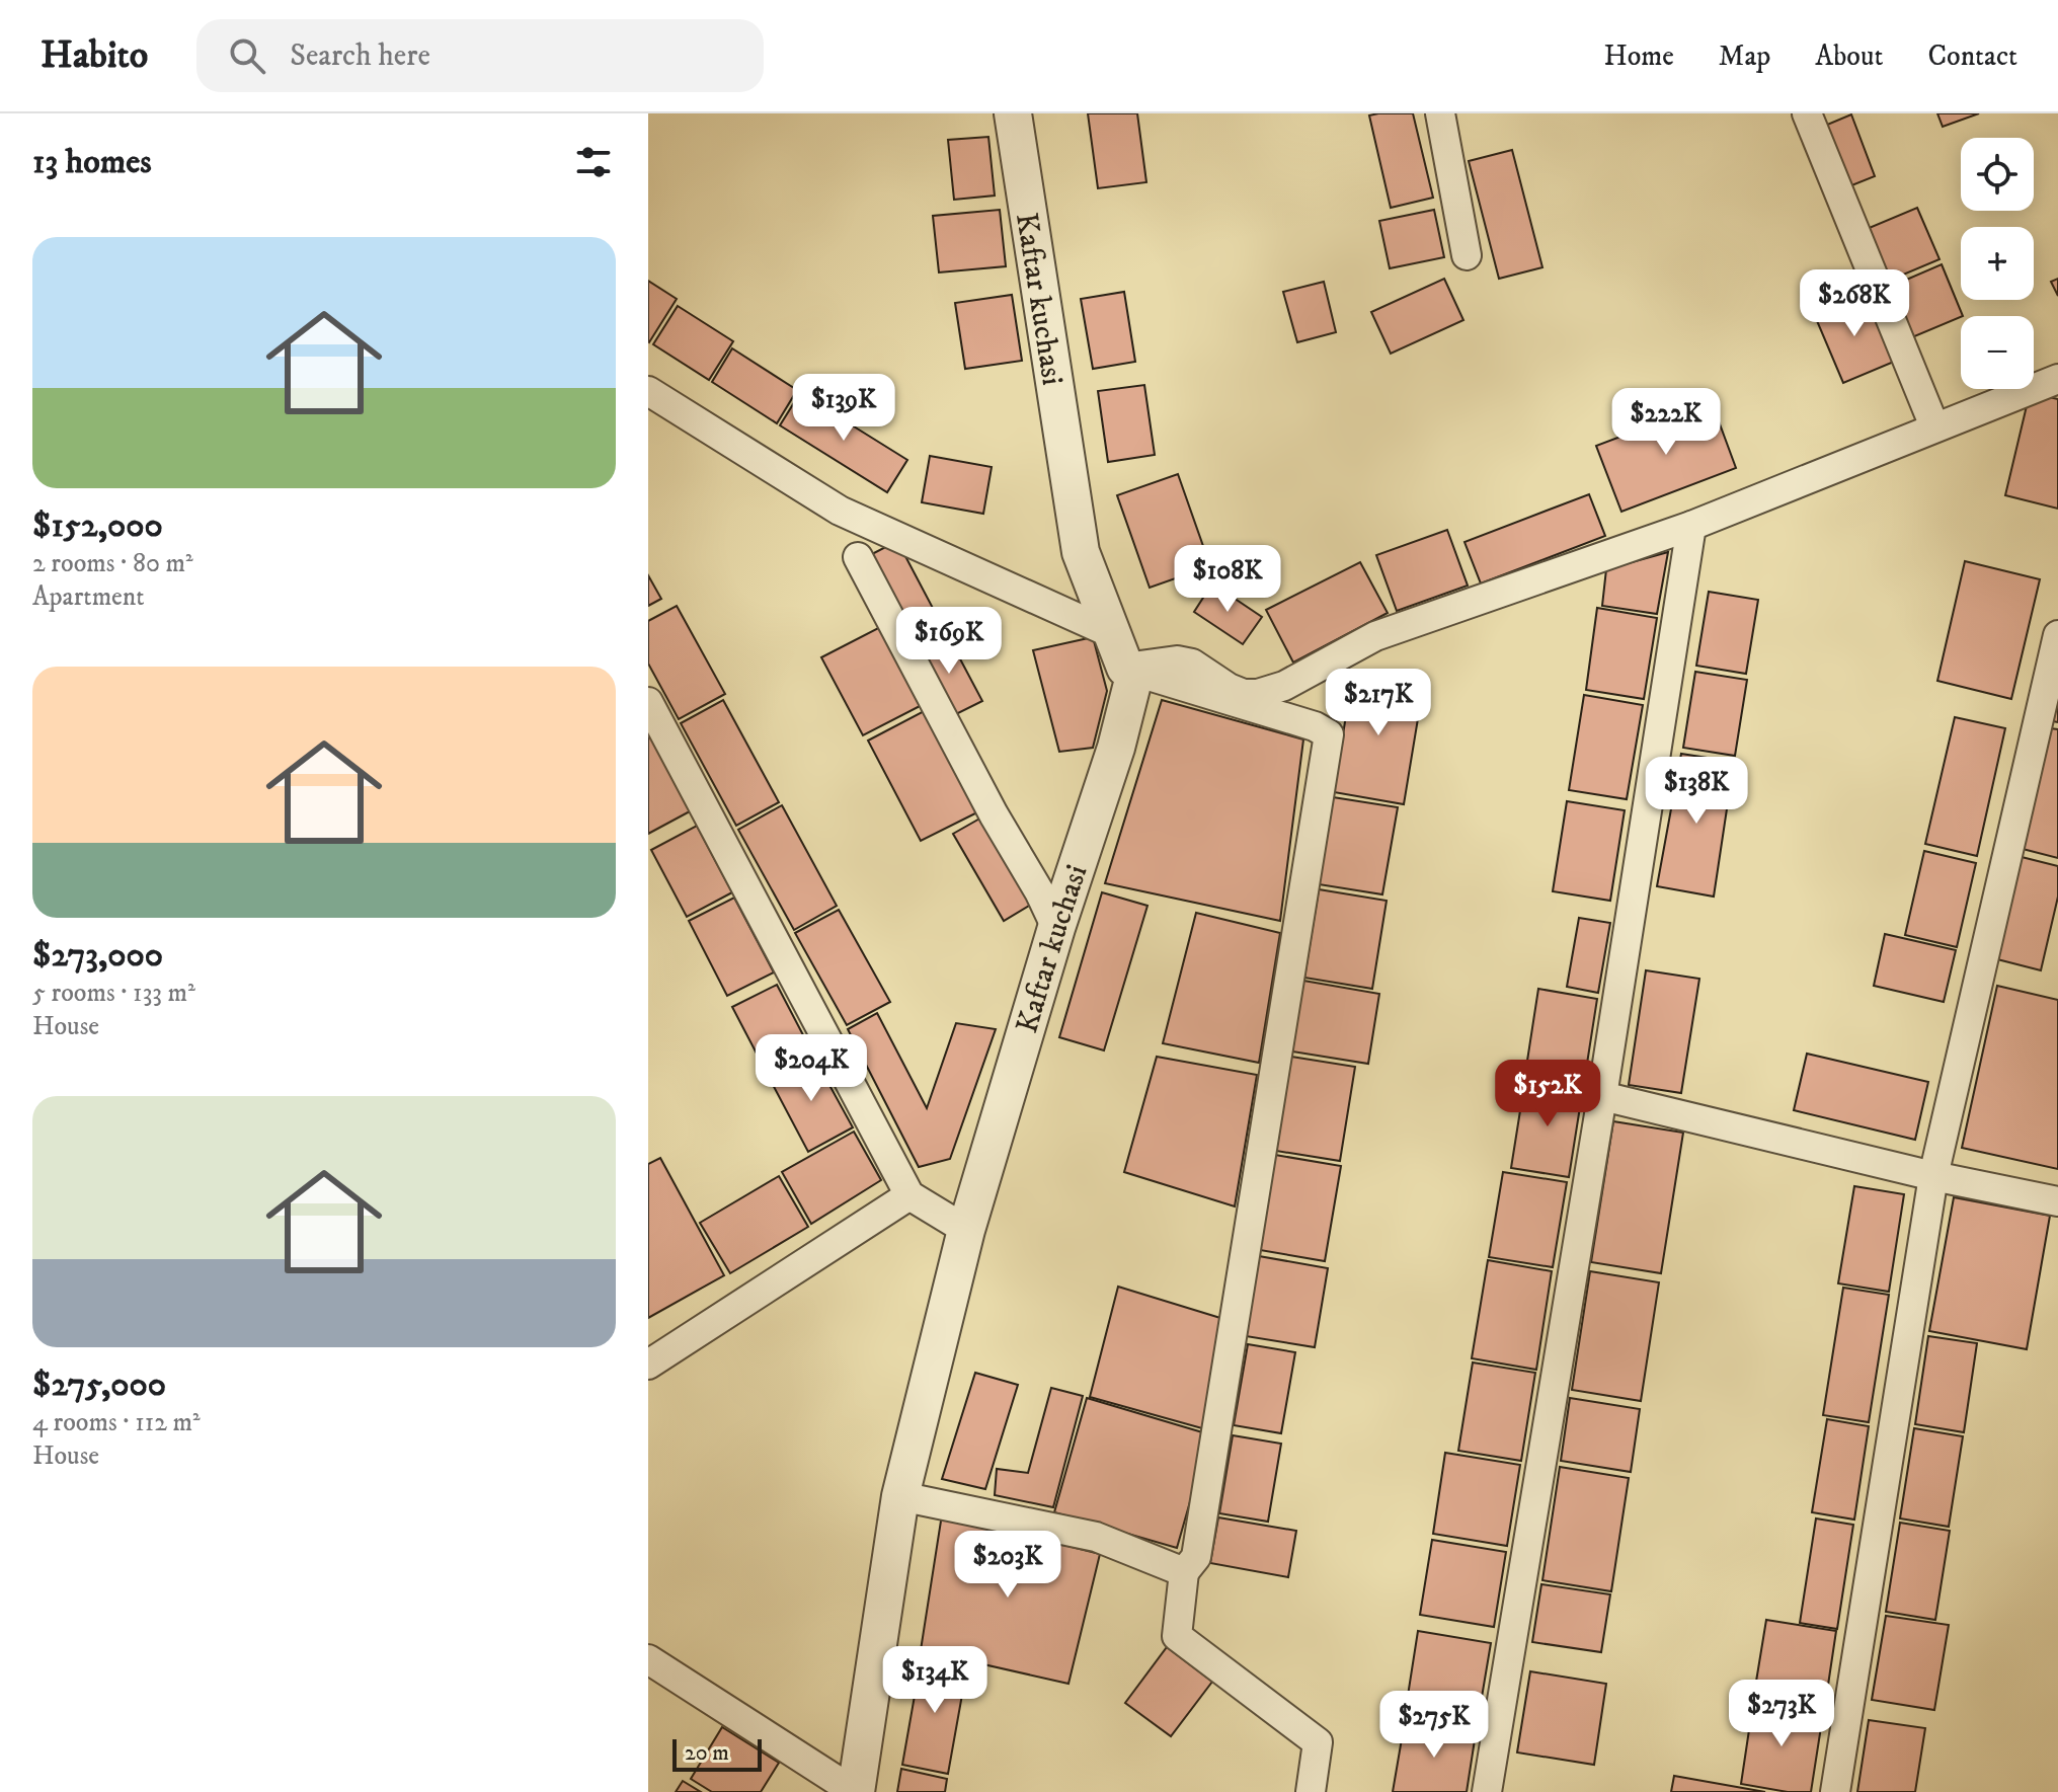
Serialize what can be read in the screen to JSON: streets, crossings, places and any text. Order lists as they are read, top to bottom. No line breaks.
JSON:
{"streets":{"street":["Kaftar kuchasi"]},"scale_bar":"20 m","page":{"header":"Habito","search":"Search here","nav":["Home","Map","About","Contact"],"heading":"13 homes","map_buttons":["+","−"],"list":[{"name":"$152,000","note":"2 rooms · 80 m² · Apartment"},{"name":"$273,000","note":"5 rooms · 133 m² · House"},{"name":"$275,000","note":"4 rooms · 112 m² · House"}],"price":["$268K","$139K","$222K","$108K","$169K","$217K","$138K","$204K","$152K","$203K","$134K","$273K","$275K"],"scale":"20 m"}}
